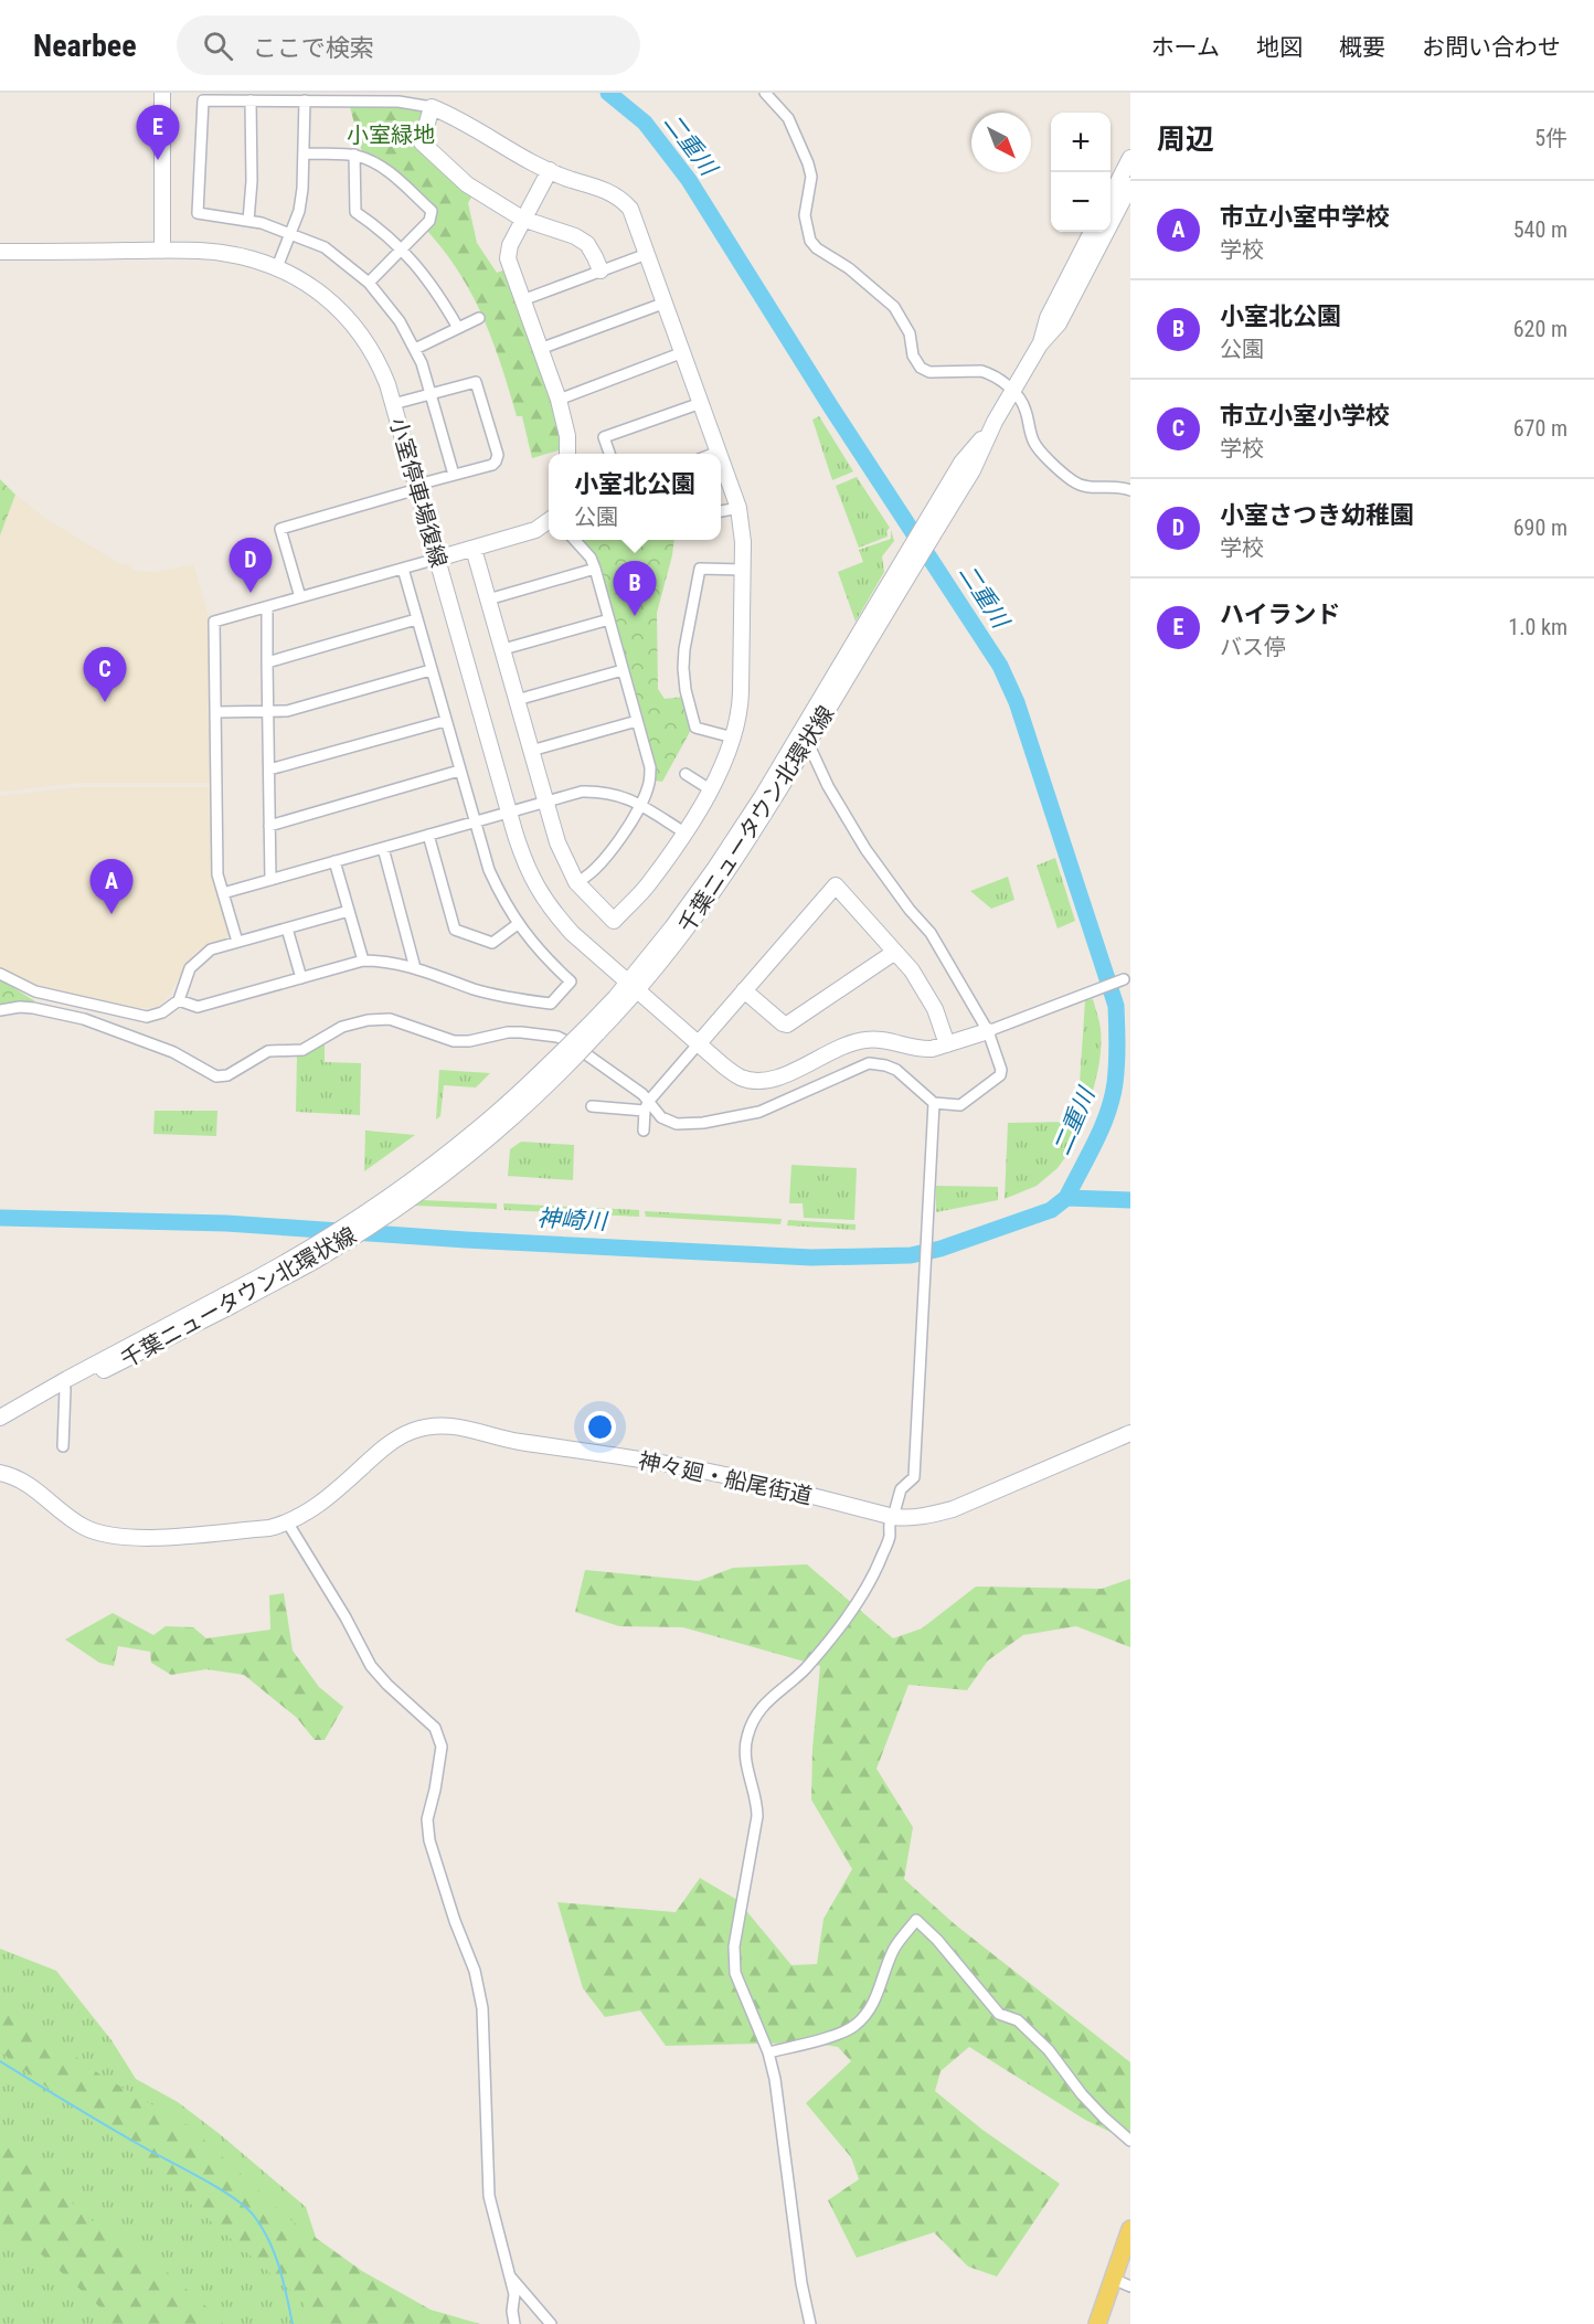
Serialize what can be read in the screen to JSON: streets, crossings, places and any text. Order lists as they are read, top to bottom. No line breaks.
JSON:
{"streets":{"street":["小室停車場復線","千葉ニュータウン北環状線","神々廻・船尾街道"]},"crossings":[["小室停車場復線","千葉ニュータウン北環状線"]],"water":["二重川","神崎川"],"parks":["小室緑地"],"north":"bottom right","page":{"header":"Nearbee","search":"ここで検索","nav":["ホーム","地図","概要","お問い合わせ"],"heading":["周辺","5件"],"pins":["E","D","B","C","A"],"map_buttons":["+","−"],"list":[{"mark":"A","name":"市立小室中学校","note":"学校","value":"540 m"},{"mark":"B","name":"小室北公園","note":"公園","value":"620 m"},{"mark":"C","name":"市立小室小学校","note":"学校","value":"670 m"},{"mark":"D","name":"小室さつき幼稚園","note":"学校","value":"690 m"},{"mark":"E","name":"ハイランド","note":"バス停","value":"1.0 km"}],"popup":["小室北公園","公園"]}}
